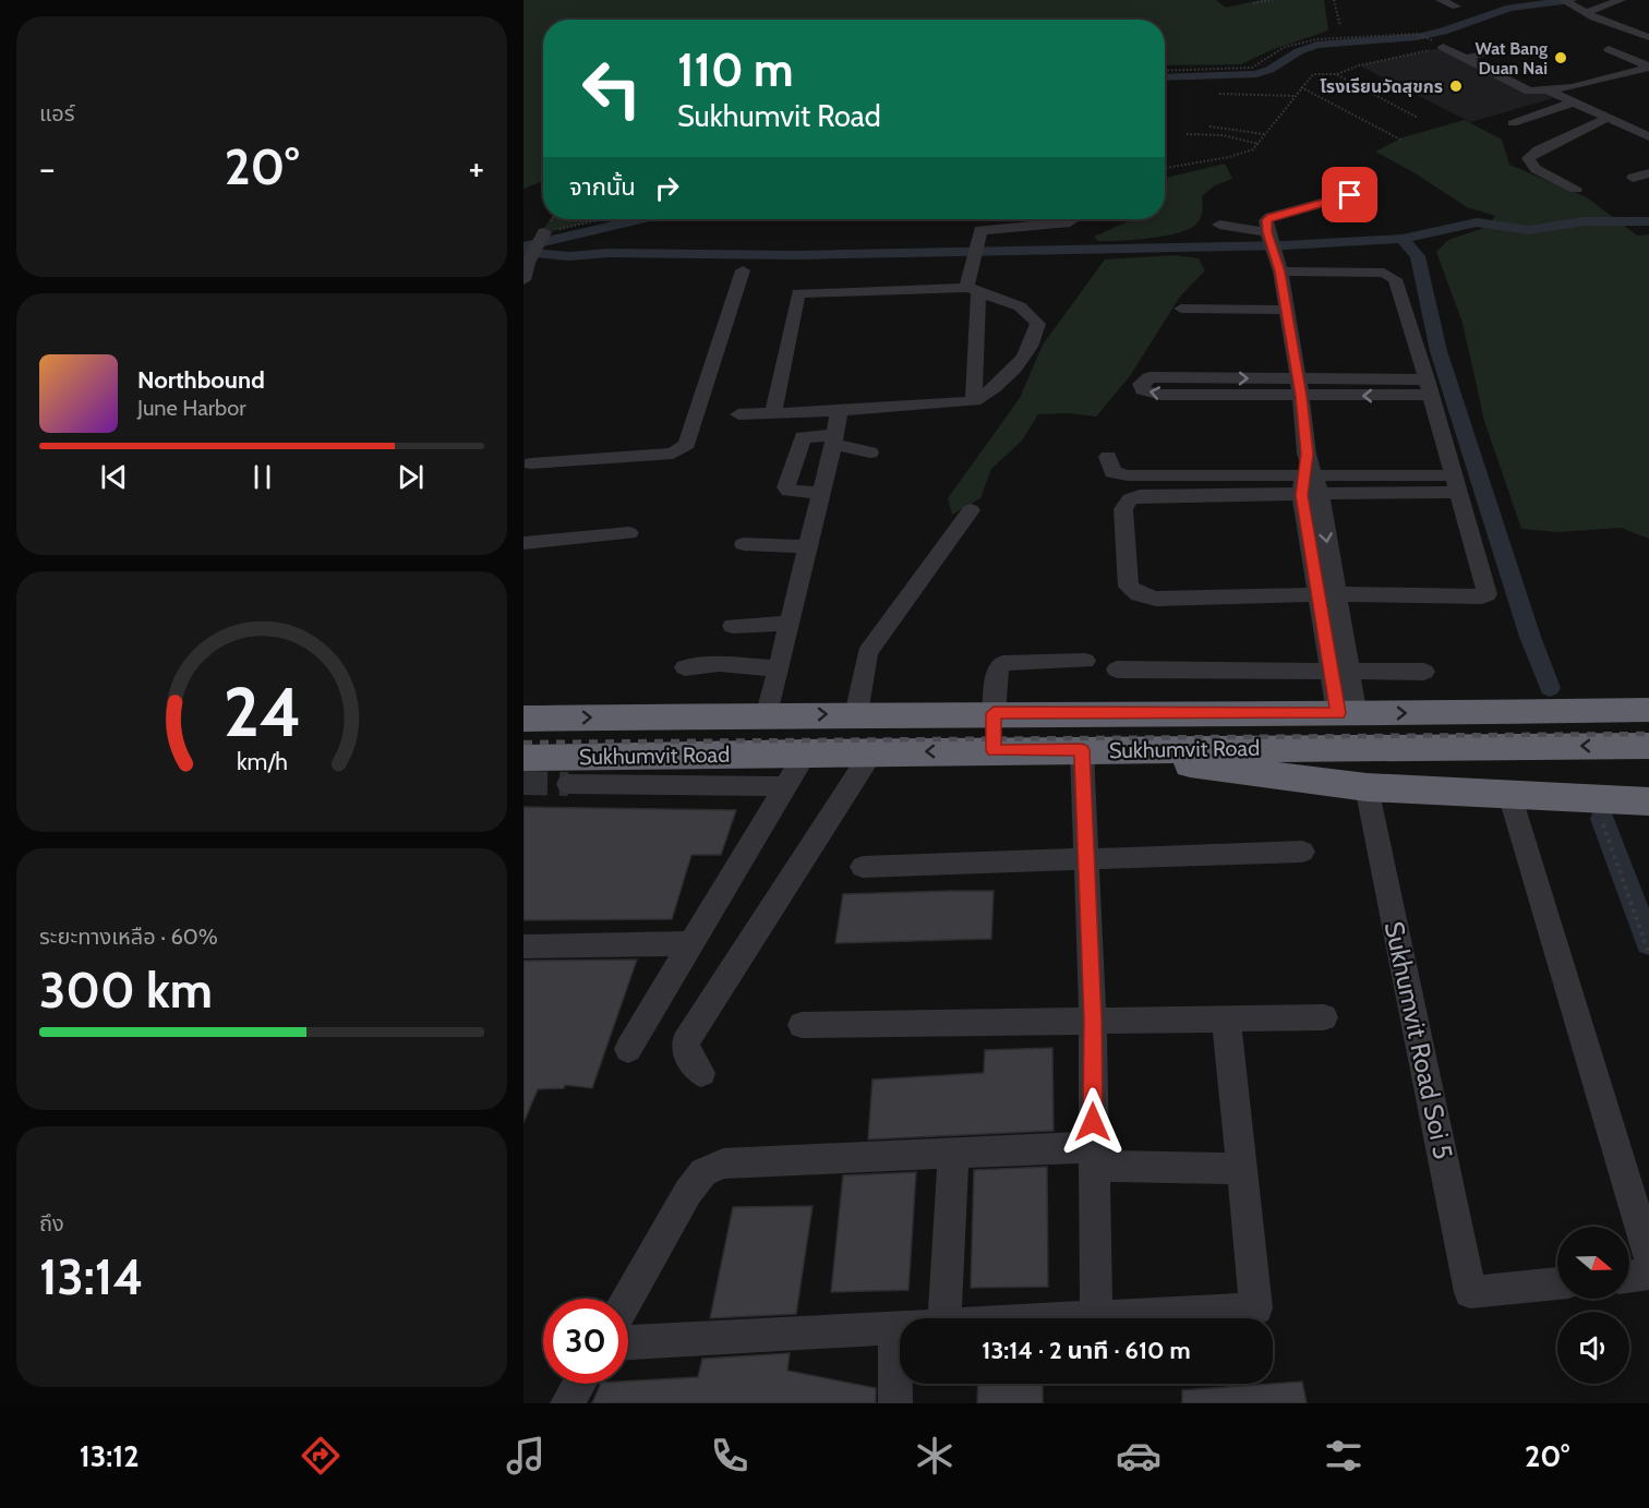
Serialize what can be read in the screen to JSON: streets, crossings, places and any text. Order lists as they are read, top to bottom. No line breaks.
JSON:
{"streets":{"highway":["Sukhumvit Road"],"street":["Sukhumvit Road Soi 5"]},"places":["Wat Bang Duan Nai","โรงเรียนวัดสุขกร"],"north":"right","page":{"tile":["แอร์",["ระยะทางเหลือ · 60%","300 km"],["ถึง","13:14"]],"turn":["110 m","Sukhumvit Road"],"heat":["−","20°","+"],"then":"จากนั้น","song":["Northbound","June Harbor"],"limit":"30","trip":"13:14 · 2 นาที · 610 m","tabs":["13:12","20°"],"gauge":["24","km/h"]}}
